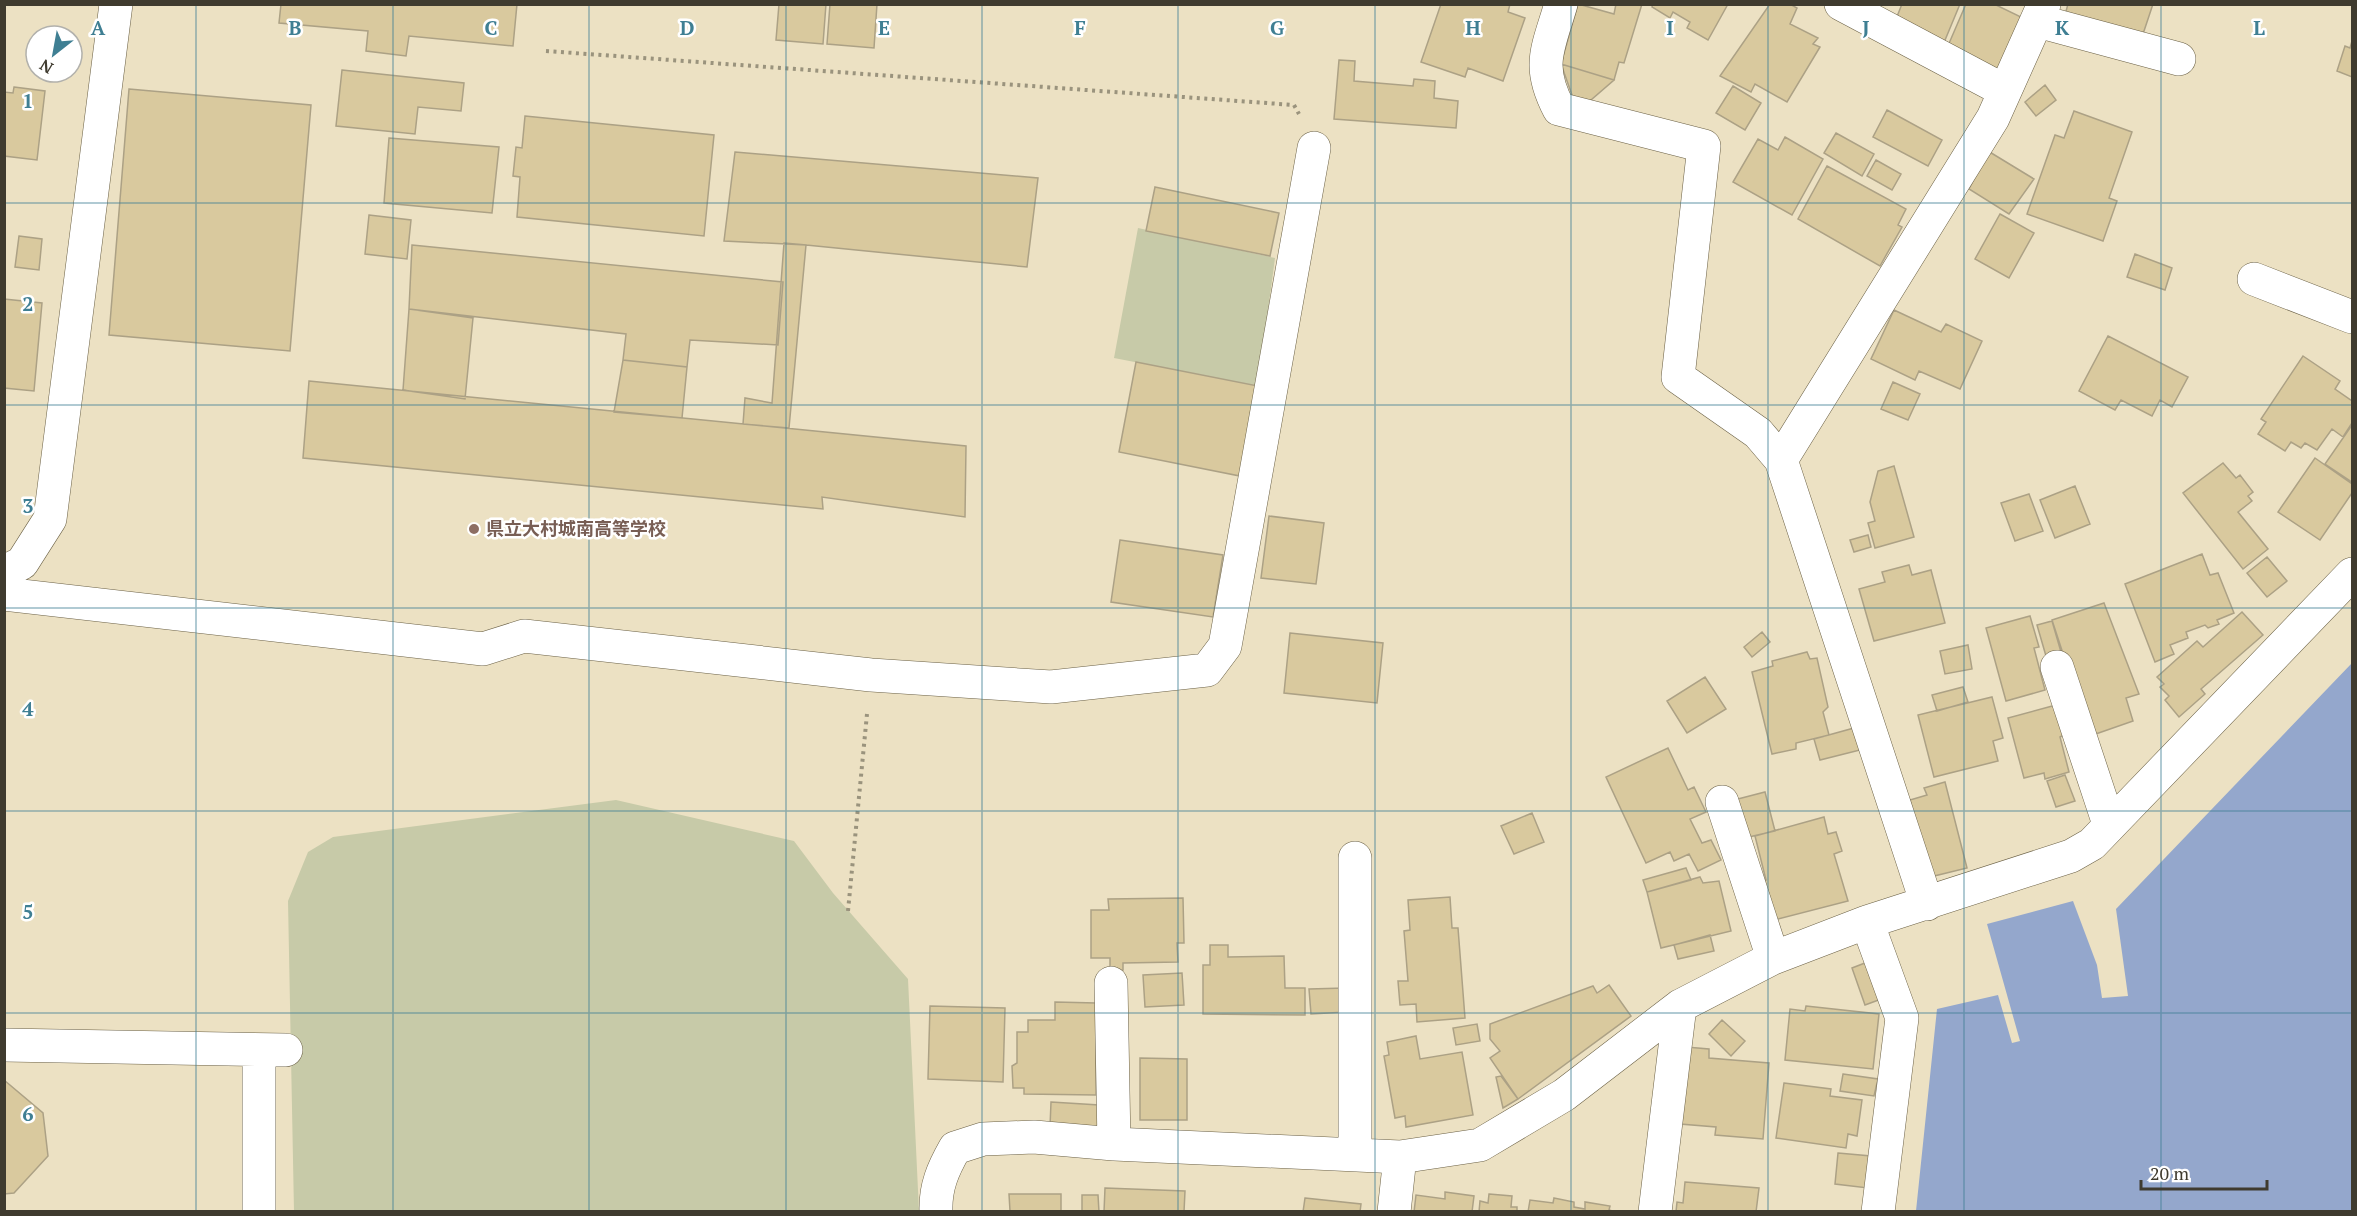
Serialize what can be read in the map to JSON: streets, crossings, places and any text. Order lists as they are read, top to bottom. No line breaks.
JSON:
{"places":["県立大村城南高等学校"],"scale_bar":"20 m","north":"bottom left","grid":{"columns":["A","B","C","D","E","F","G","H","I","J","K","L"],"rows":["1","2","3","4","5","6"]}}
